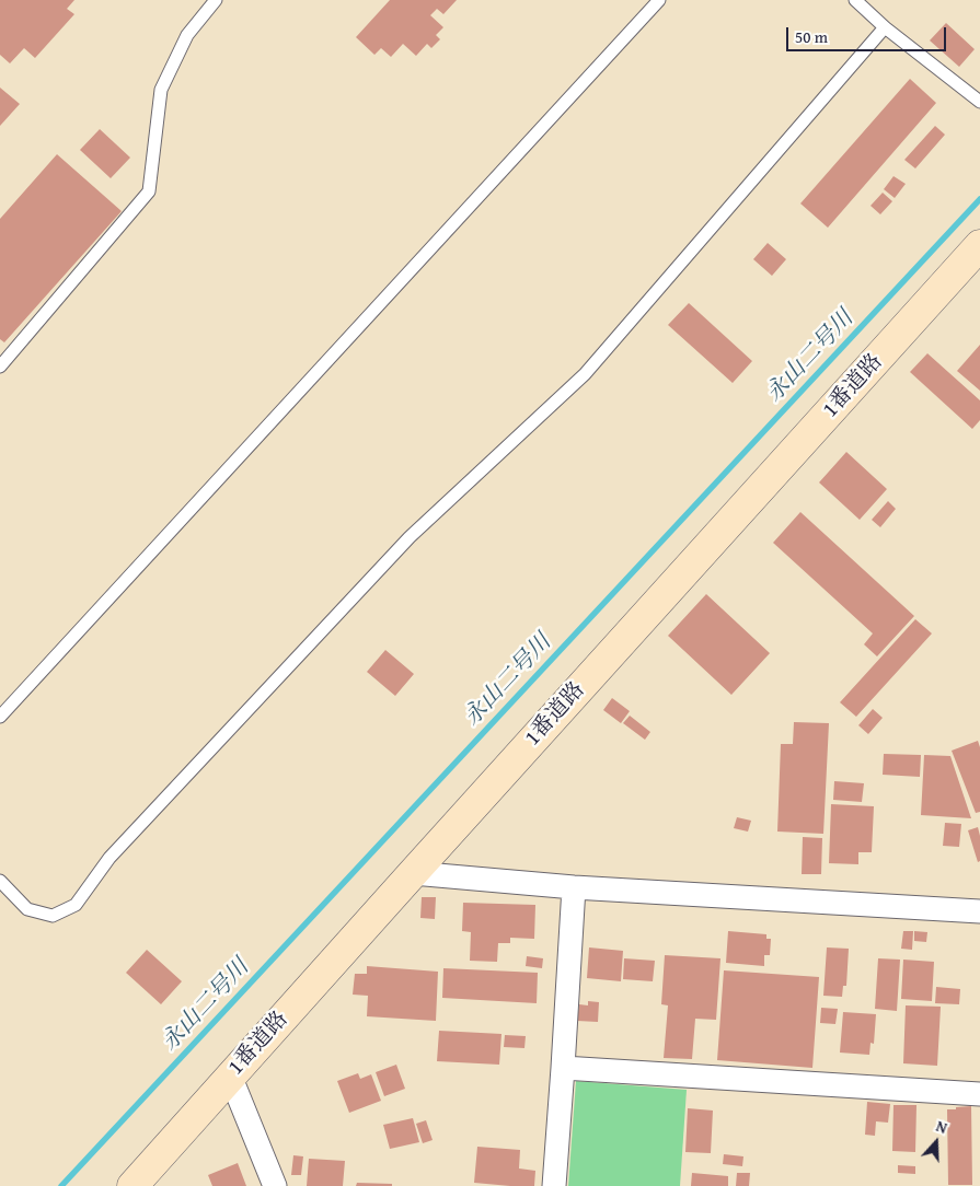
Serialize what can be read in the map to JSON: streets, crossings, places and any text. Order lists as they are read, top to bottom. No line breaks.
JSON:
{"streets":{"street":["1番道路"]},"water":["永山二号川"],"scale_bar":"50 m","north":"top"}
